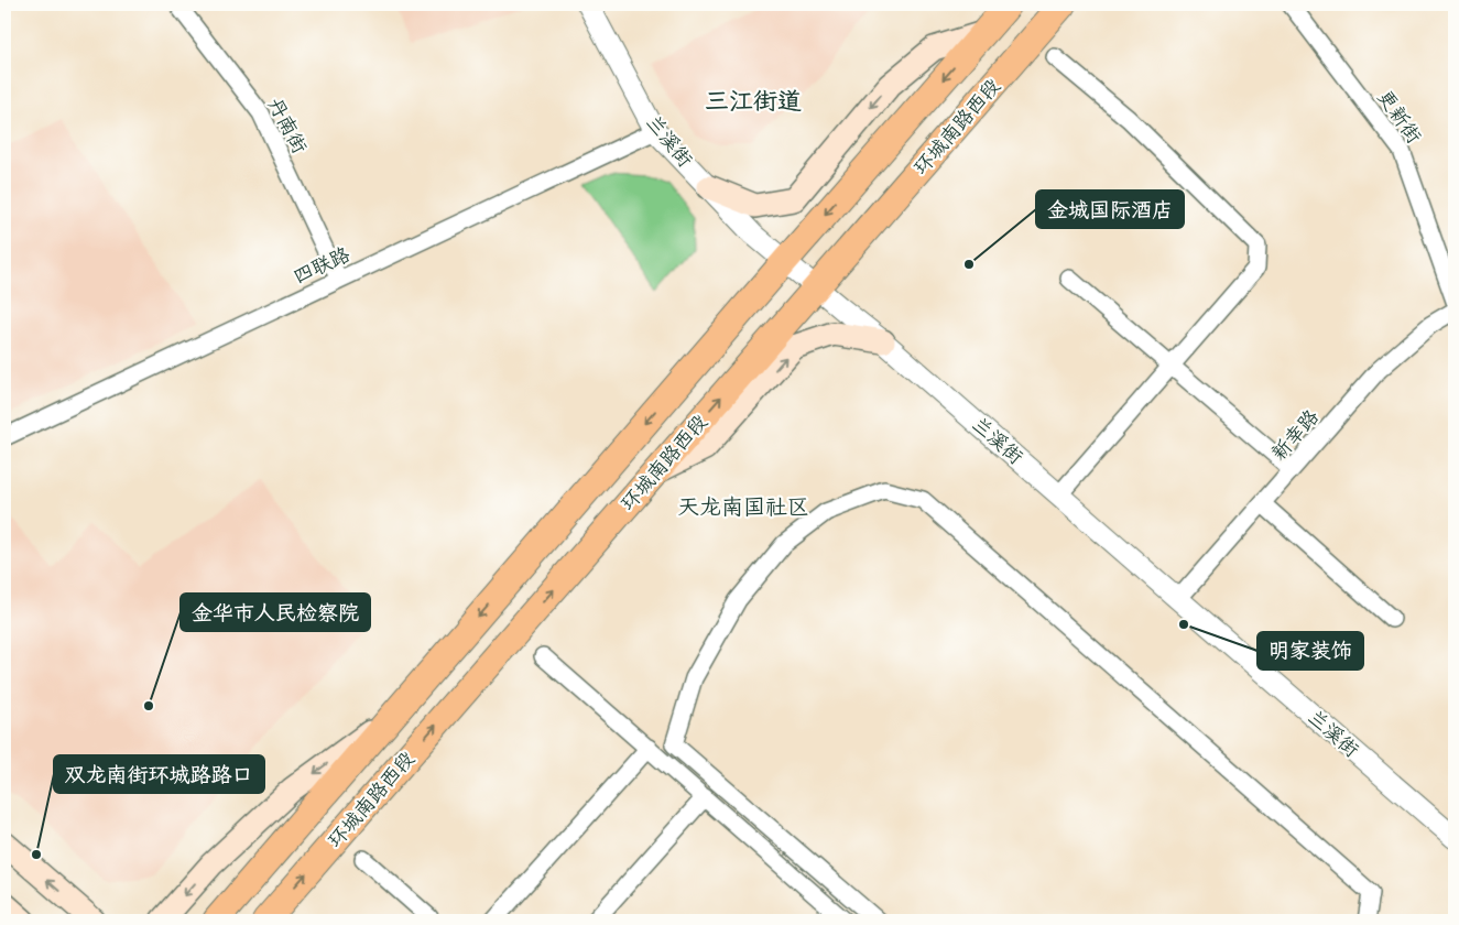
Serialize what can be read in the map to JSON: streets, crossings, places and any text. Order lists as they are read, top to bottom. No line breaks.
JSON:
{"streets":{"main road":["环城南路西段"],"street":["更新街","丹南街","兰溪街","四联路","新幸路"]},"crossings":[["丹南街","四联路"],["环城南路西段","兰溪街"],["兰溪街","四联路"],["兰溪街","新幸路"]],"districts":["三江街道","天龙南国社区"],"places":["金城国际酒店","明家装饰","金华市人民检察院","双龙南街环城路路口"]}
